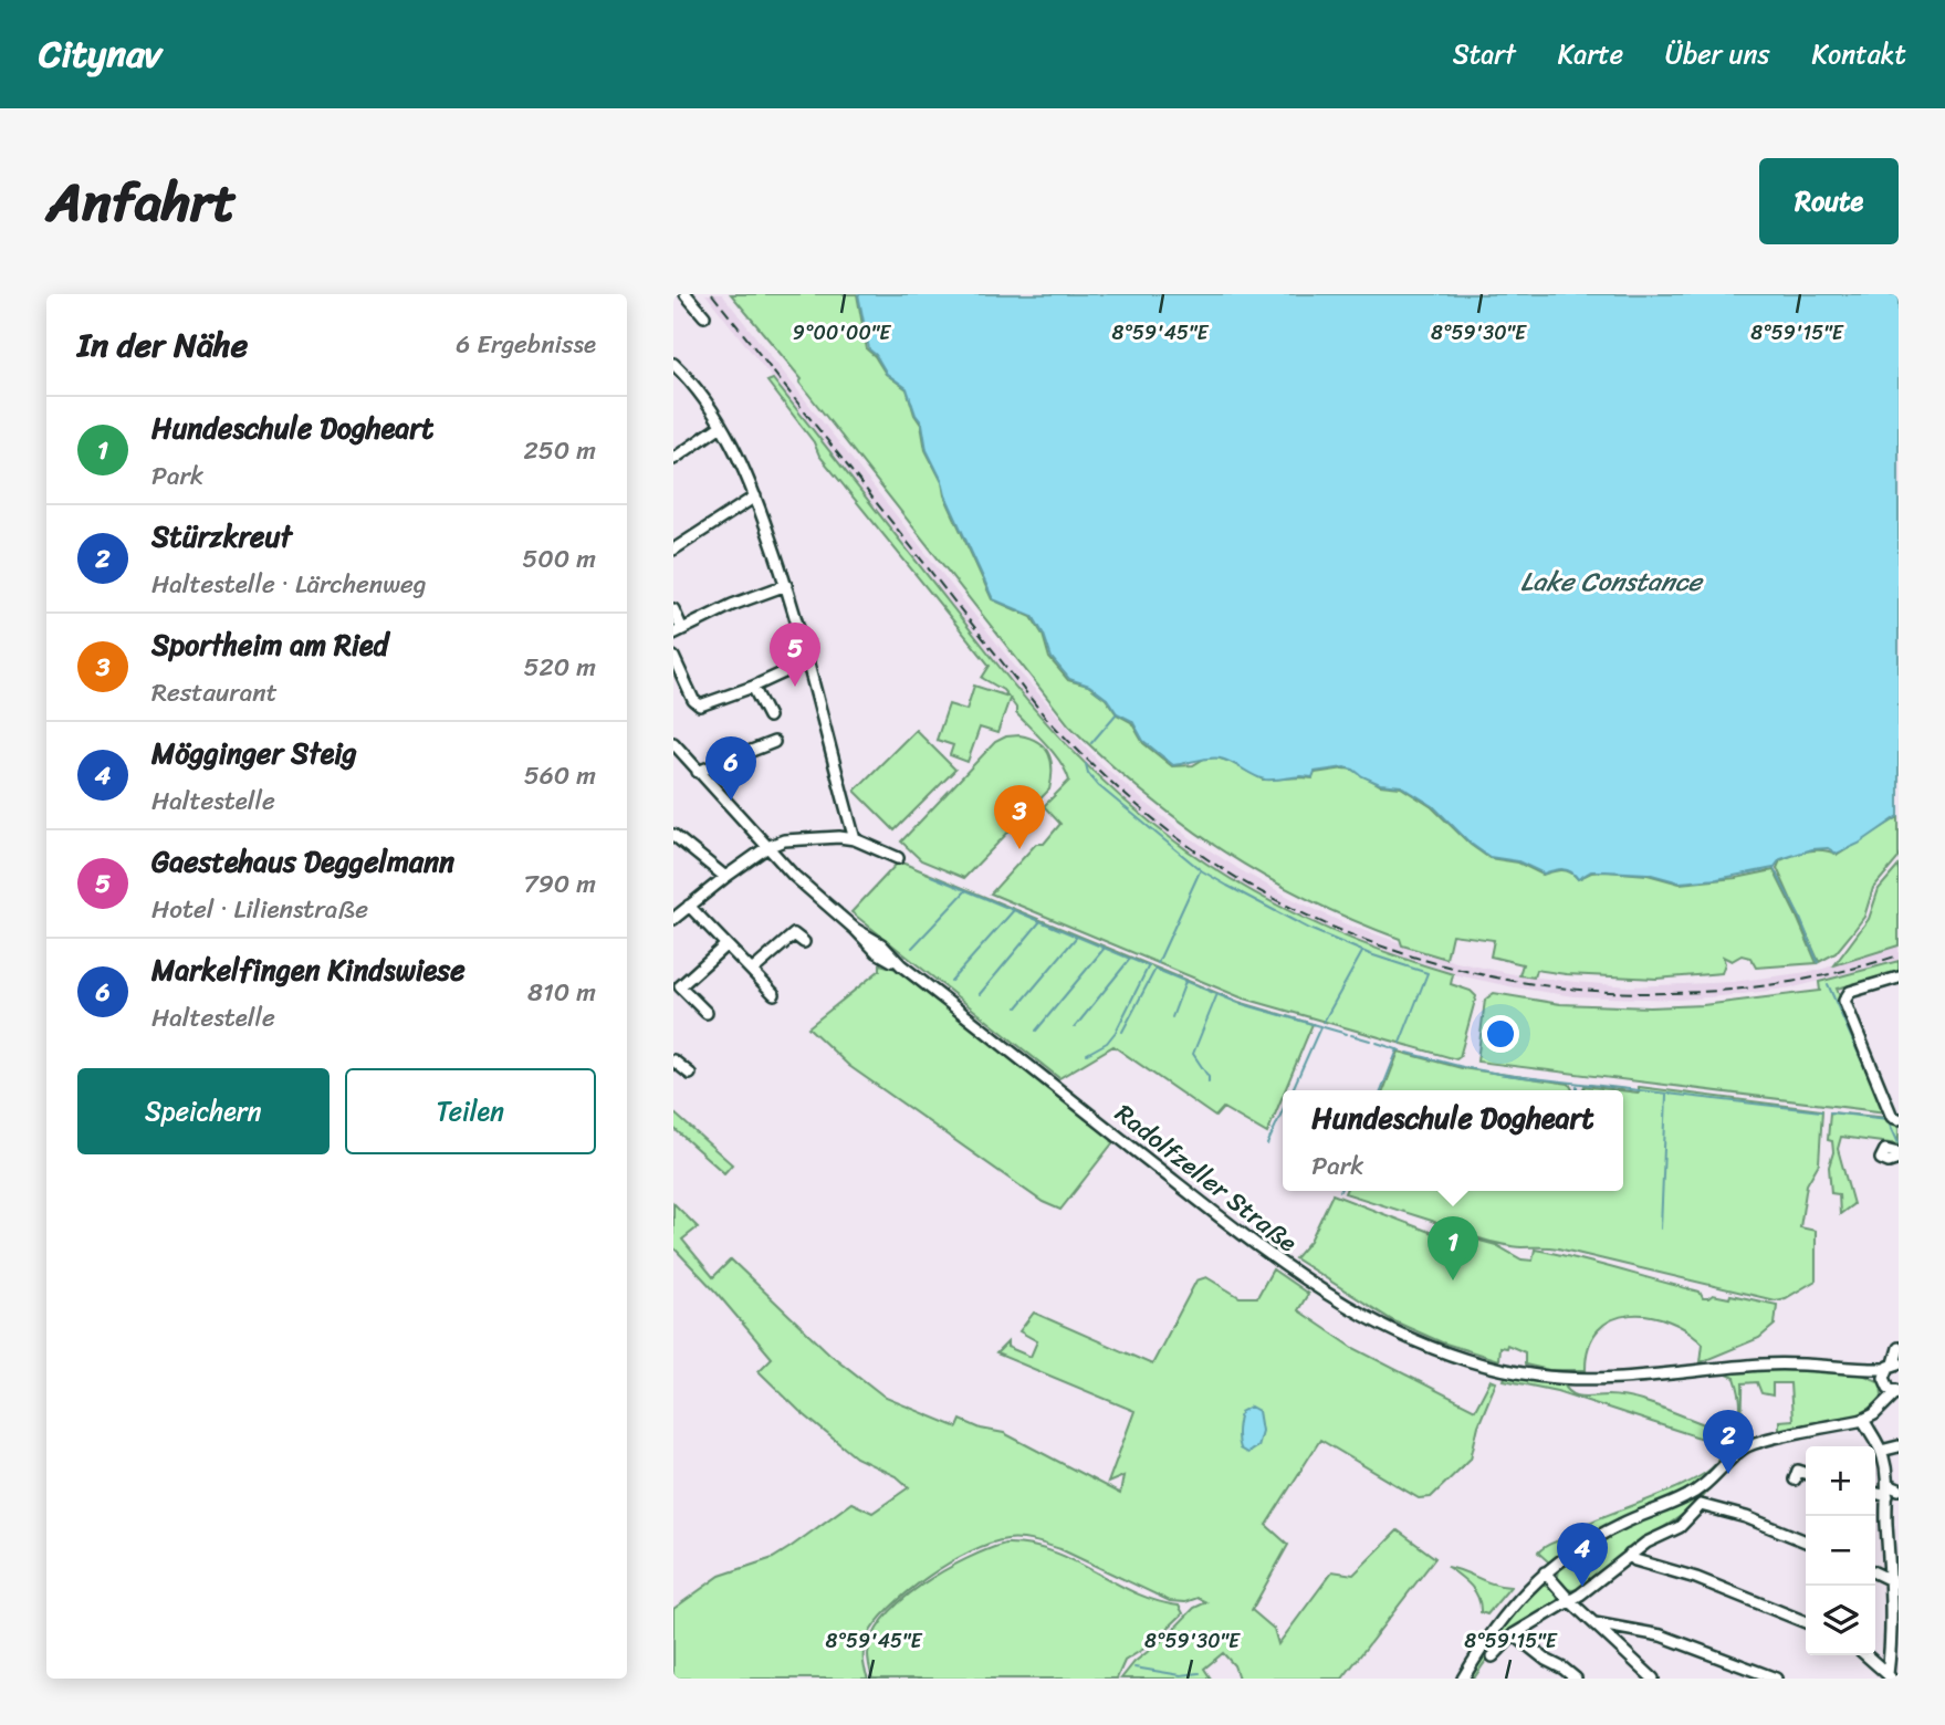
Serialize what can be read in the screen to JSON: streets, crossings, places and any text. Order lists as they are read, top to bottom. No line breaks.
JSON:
{"streets":{"street":["Radolfzeller Straße"]},"water":["Lake Constance"],"page":{"header":"Citynav","nav":["Start","Karte","Über uns","Kontakt"],"title":"Anfahrt","buttons":["Route",["Speichern","Teilen"]],"heading":["In der Nähe","6 Ergebnisse"],"list":[{"mark":"1","name":"Hundeschule Dogheart","note":"Park","value":"250 m"},{"mark":"2","name":"Stürzkreut","note":"Haltestelle · Lärchenweg","value":"500 m"},{"mark":"3","name":"Sportheim am Ried","note":"Restaurant","value":"520 m"},{"mark":"4","name":"Mögginger Steig","note":"Haltestelle","value":"560 m"},{"mark":"5","name":"Gaestehaus Deggelmann","note":"Hotel · Lilienstraße","value":"790 m"},{"mark":"6","name":"Markelfingen Kindswiese","note":"Haltestelle","value":"810 m"}],"pins":["5","6","3","1","2","4"],"popup":["Hundeschule Dogheart","Park"],"map_buttons":["+","−"]},"coordinates":["9°00'00\"E","8°59'45\"E","8°59'30\"E","8°59'15\"E"]}
